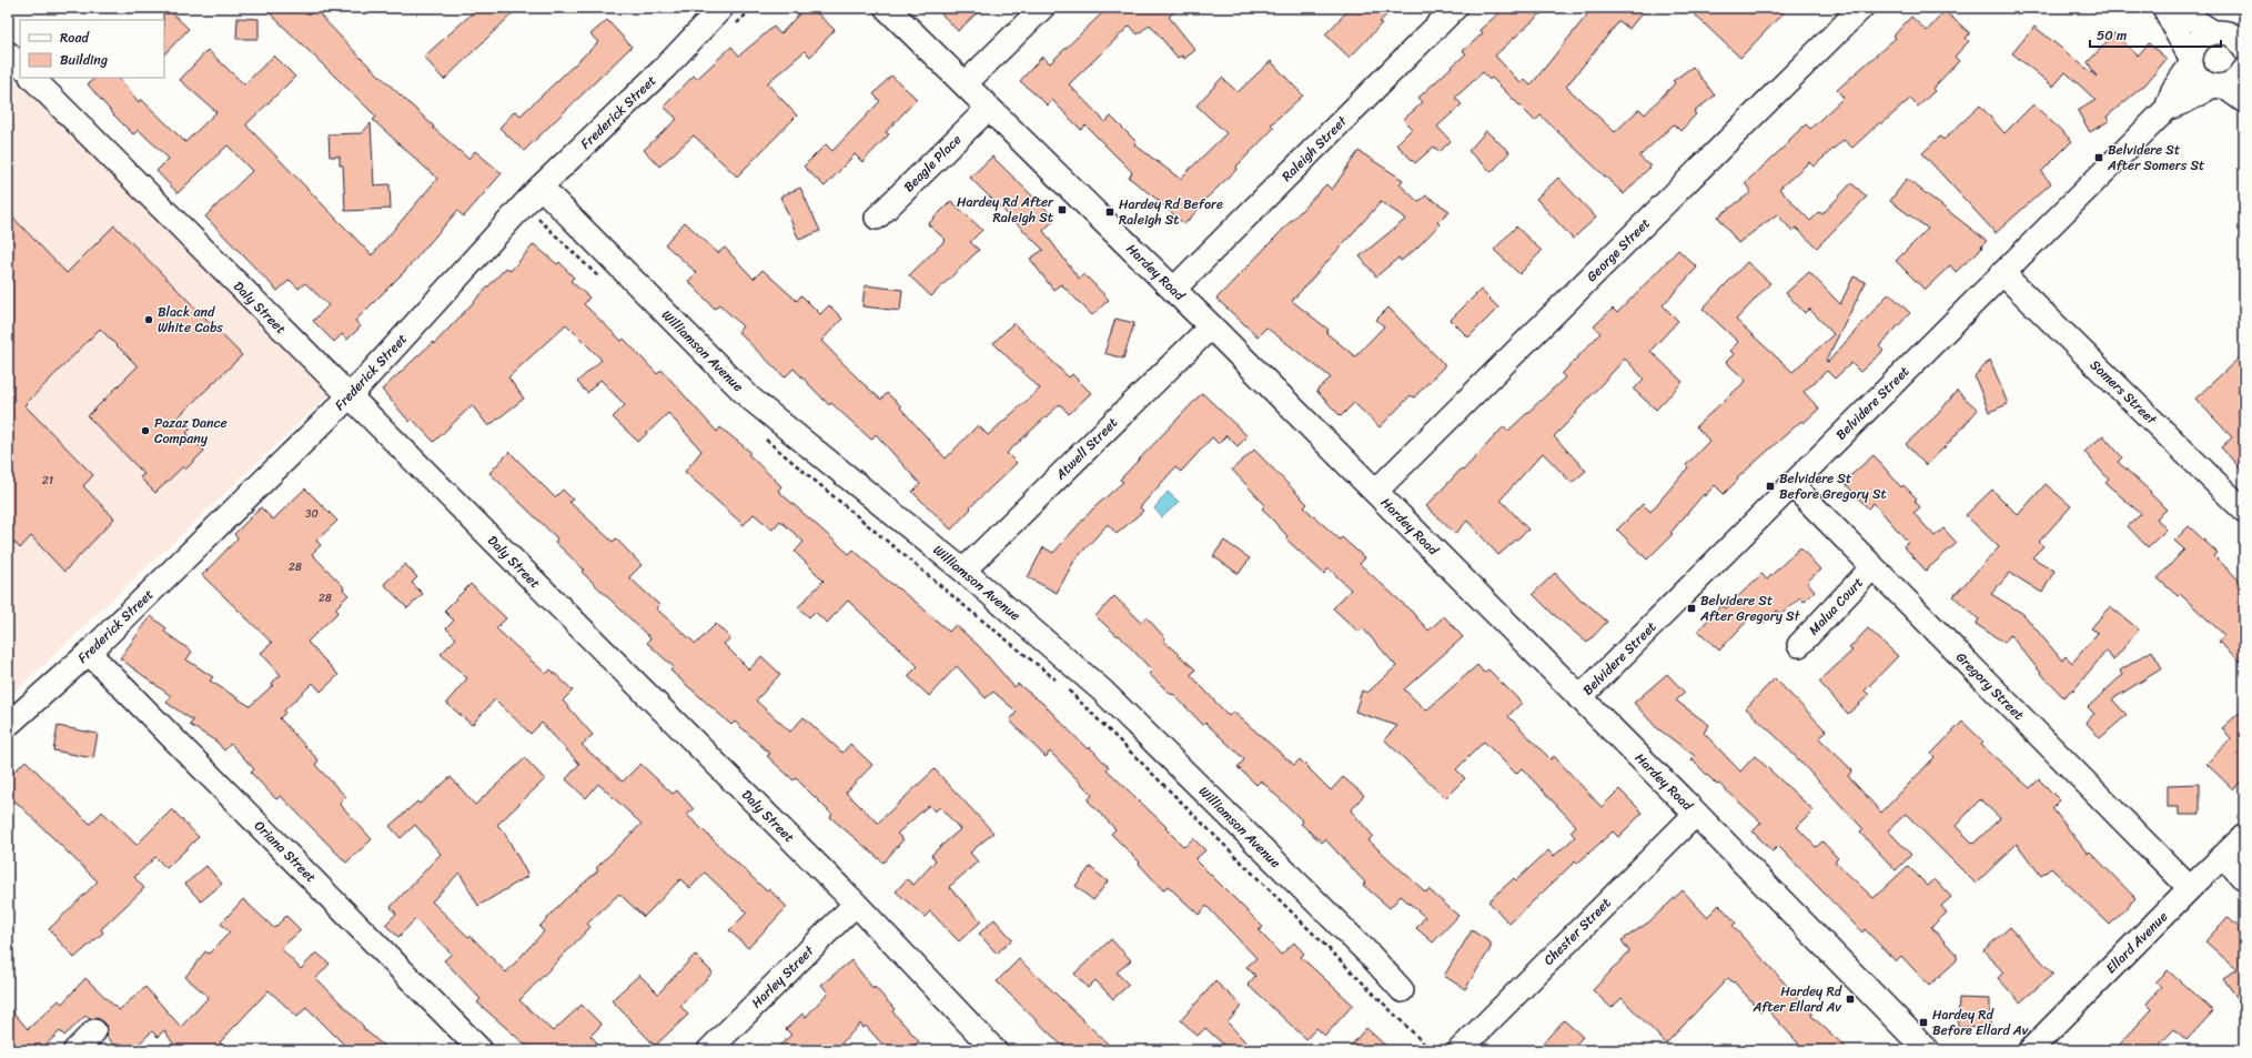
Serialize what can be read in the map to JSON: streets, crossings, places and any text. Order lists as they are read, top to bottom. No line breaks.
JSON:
{"streets":{"main road":["Hardey Road"],"street":["Frederick Street","Raleigh Street","Beagle Place","George Street","Daly Street","Williamson Avenue","Somers Street","Belvidere Street","Atwell Street","Malua Court","Gregory Street","Oriana Street","Chester Street","Ellard Avenue","Harley Street"]},"crossings":[["Frederick Street","Daly Street"],["Frederick Street","Williamson Avenue"],["Frederick Street","Oriana Street"],["Raleigh Street","Hardey Road"],["Beagle Place","Hardey Road"],["George Street","Hardey Road"],["Hardey Road","Belvidere Street"],["Hardey Road","Atwell Street"],["Hardey Road","Chester Street"],["Daly Street","Harley Street"],["Williamson Avenue","Atwell Street"],["Somers Street","Belvidere Street"],["Belvidere Street","Gregory Street"],["Malua Court","Gregory Street"],["Gregory Street","Ellard Avenue"]],"places":{"transit":["Belvidere St After Somers St","Hardey Rd After Raleigh St","Hardey Rd Before Raleigh St","Belvidere St Before Gregory St","Belvidere St After Gregory St","Hardey Rd After Ellard Av","Hardey Rd Before Ellard Av"],"other":["Black and White Cabs","Pazaz Dance Company"]},"house_numbers":["21","30","28","28"],"legend":["Road","Building"],"scale_bar":"50 m"}
